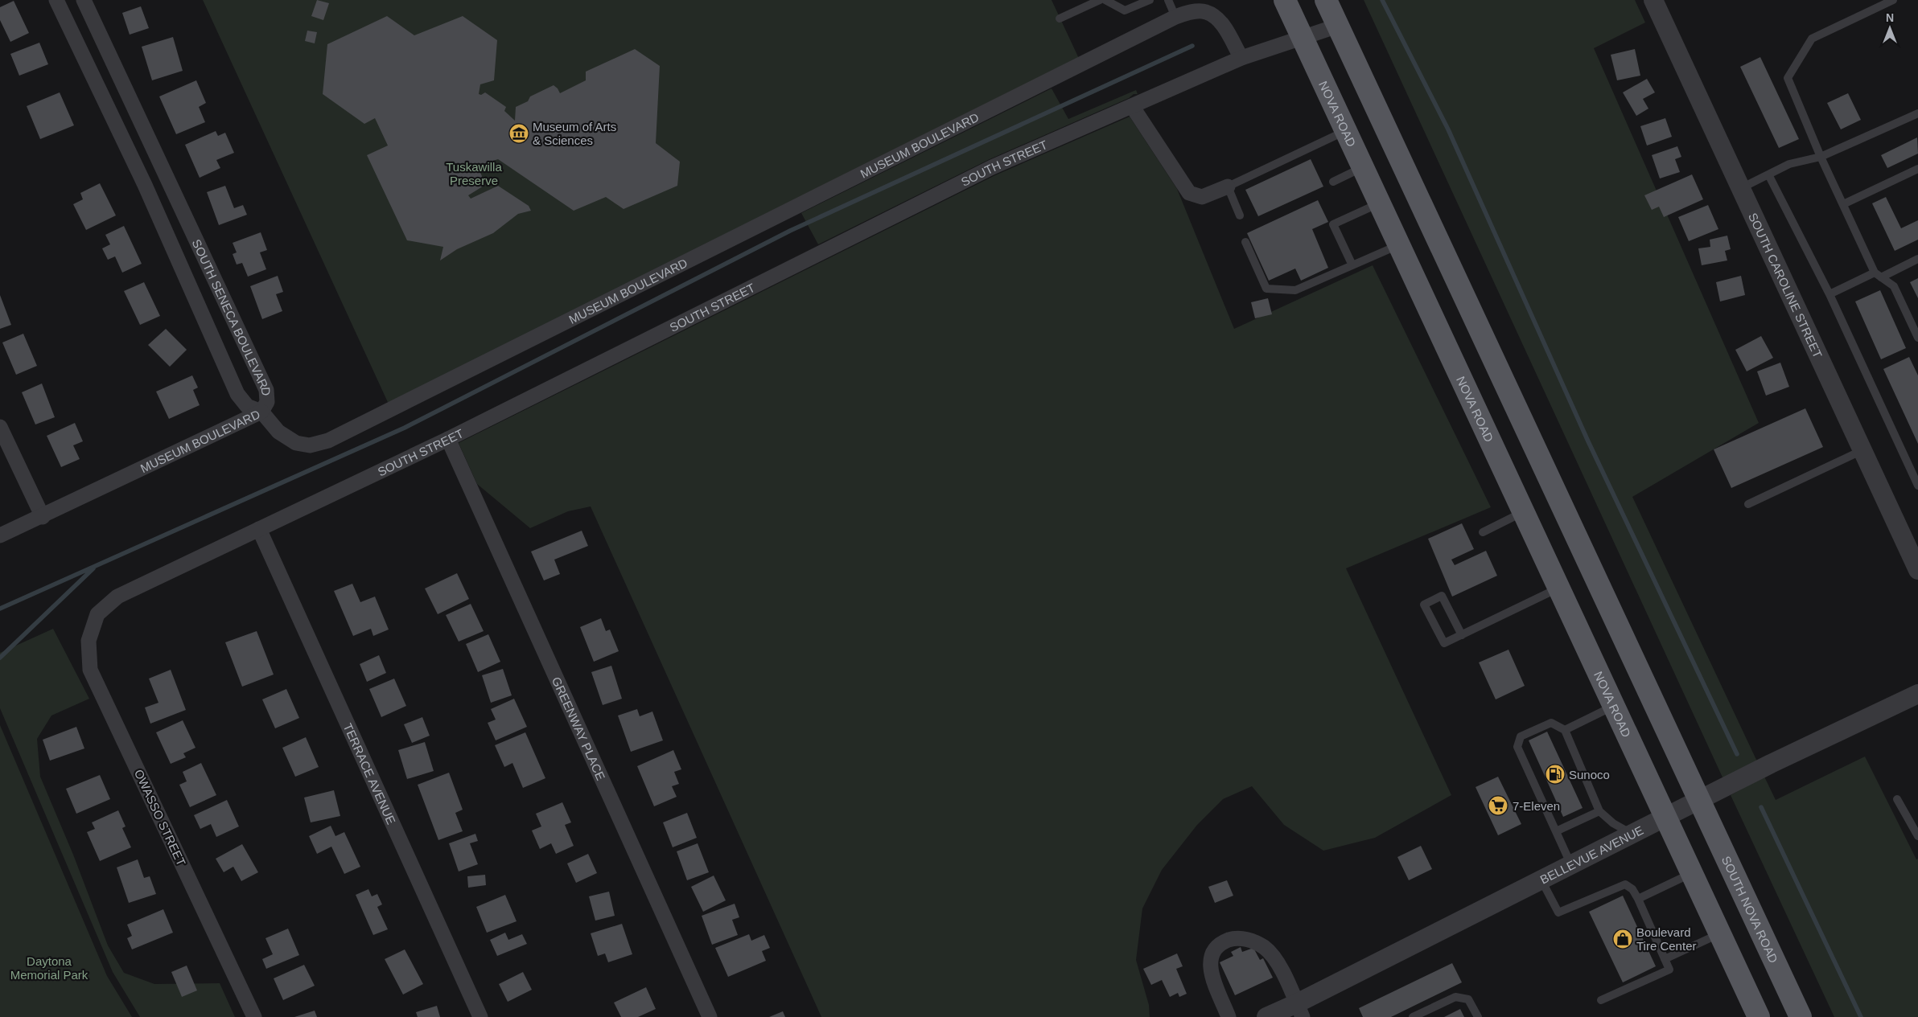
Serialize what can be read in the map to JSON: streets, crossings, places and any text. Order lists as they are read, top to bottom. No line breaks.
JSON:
{"streets":{"main road":["NOVA ROAD","SOUTH NOVA ROAD"],"street":["MUSEUM BOULEVARD","SOUTH STREET","SOUTH CAROLINE STREET","SOUTH SENECA BOULEVARD","GREENWAY PLACE","TERRACE AVENUE","OWASSO STREET","BELLEVUE AVENUE"]},"crossings":[["NOVA ROAD","SOUTH STREET"],["NOVA ROAD","BELLEVUE AVENUE"],["MUSEUM BOULEVARD","SOUTH STREET"],["MUSEUM BOULEVARD","SOUTH SENECA BOULEVARD"],["SOUTH STREET","GREENWAY PLACE"],["SOUTH STREET","TERRACE AVENUE"],["SOUTH STREET","OWASSO STREET"],["BELLEVUE AVENUE","SOUTH NOVA ROAD"]],"parks":["Tuskawilla Preserve","Daytona Memorial Park"],"places":{"museum":["Museum of Arts & Sciences"],"fuel station":["Sunoco"],"supermarket":["7-Eleven"],"shop":["Boulevard Tire Center"]},"north":"top"}
